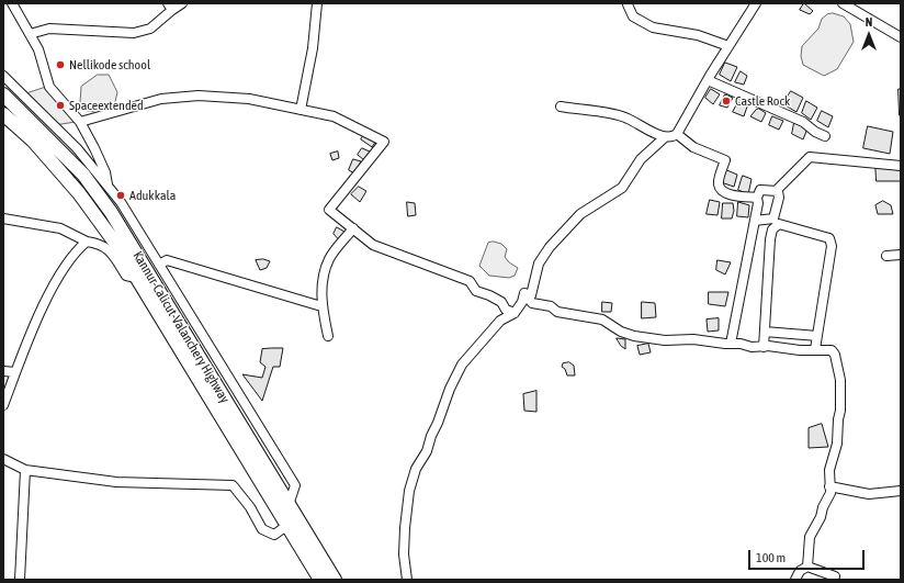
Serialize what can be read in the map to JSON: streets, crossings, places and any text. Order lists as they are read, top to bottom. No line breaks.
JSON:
{"streets":{"highway":["Kannur-Calicut-Valanchery Highway"]},"places":["Nellikode school","Castle Rock","Spaceextended","Adukkala"],"scale_bar":"100 m","north":"top"}
